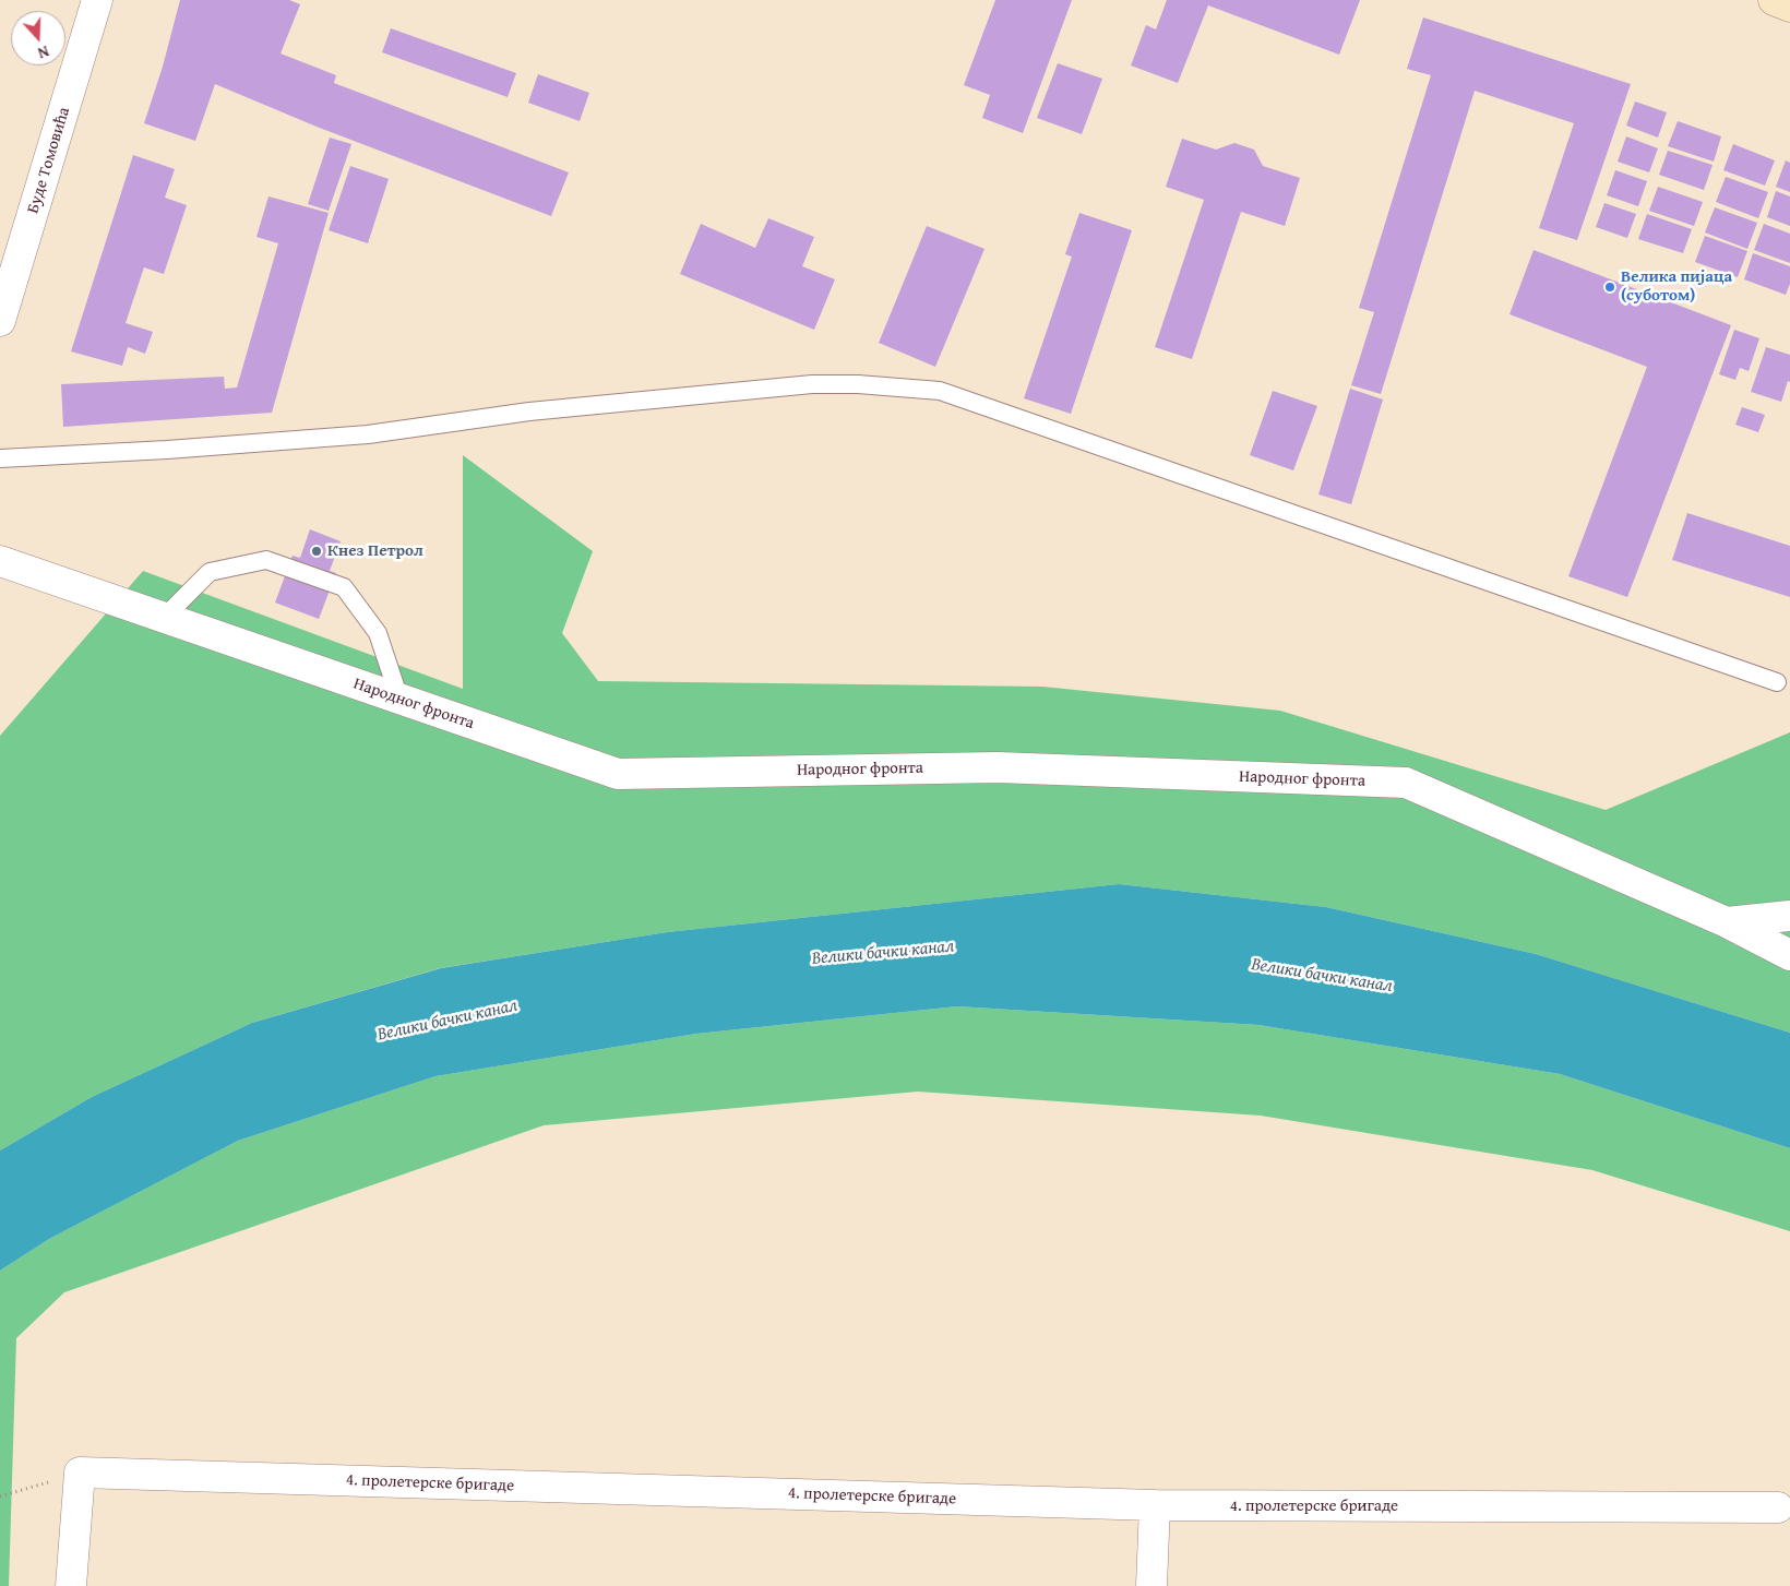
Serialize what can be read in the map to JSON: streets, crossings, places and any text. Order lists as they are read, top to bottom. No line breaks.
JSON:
{"streets":{"street":["Буде Томовића","Народног фронта","4. пролетерске бригаде"]},"water":["Велики бачки канал"],"places":["Велика пијаца (суботом)","Кнез Петрол"],"north":"bottom"}
